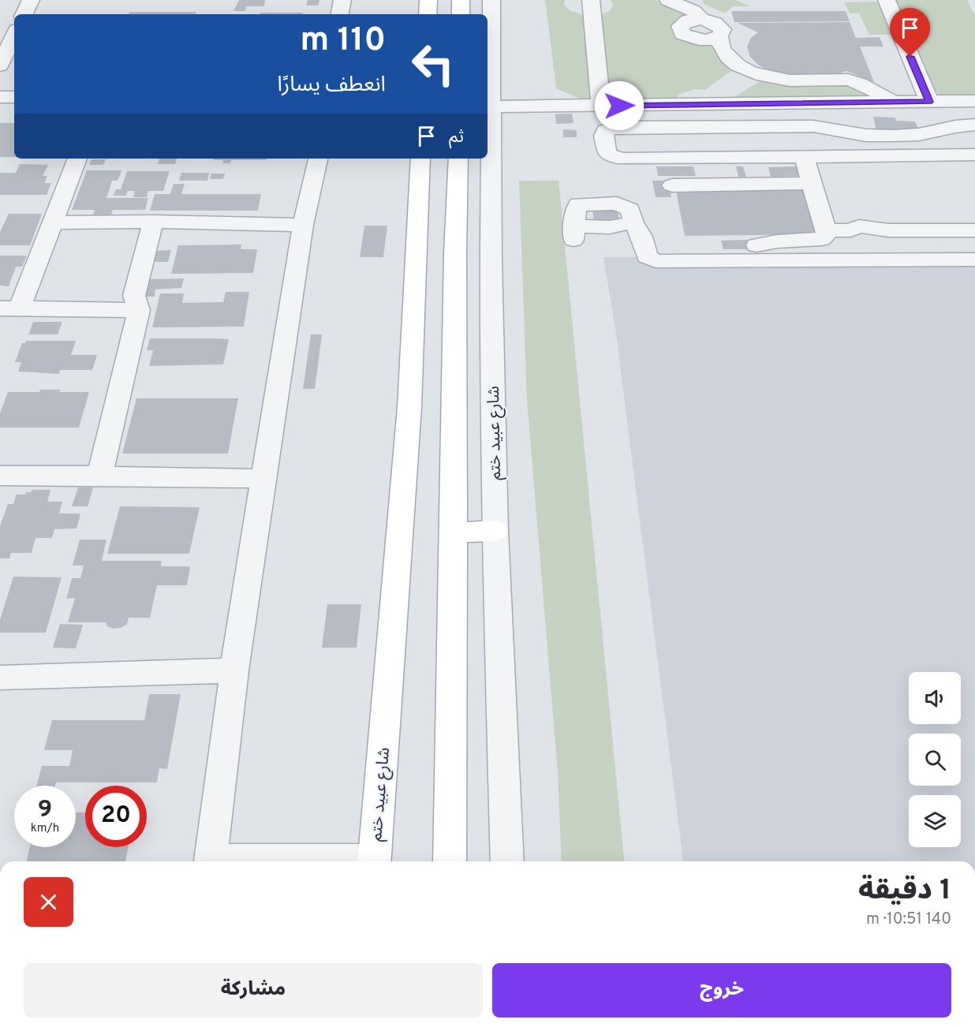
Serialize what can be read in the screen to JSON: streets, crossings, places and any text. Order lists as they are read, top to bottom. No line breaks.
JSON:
{"streets":{"main road":["شارع عبيد ختم"]},"page":{"turn":["110 m","انعطف يسارًا"],"then":"ثم","speed":"9 km/h","limit":"20","heading":["1 دقيقة","140 m · 10:51"],"buttons":["خروج","مشاركة"]}}
